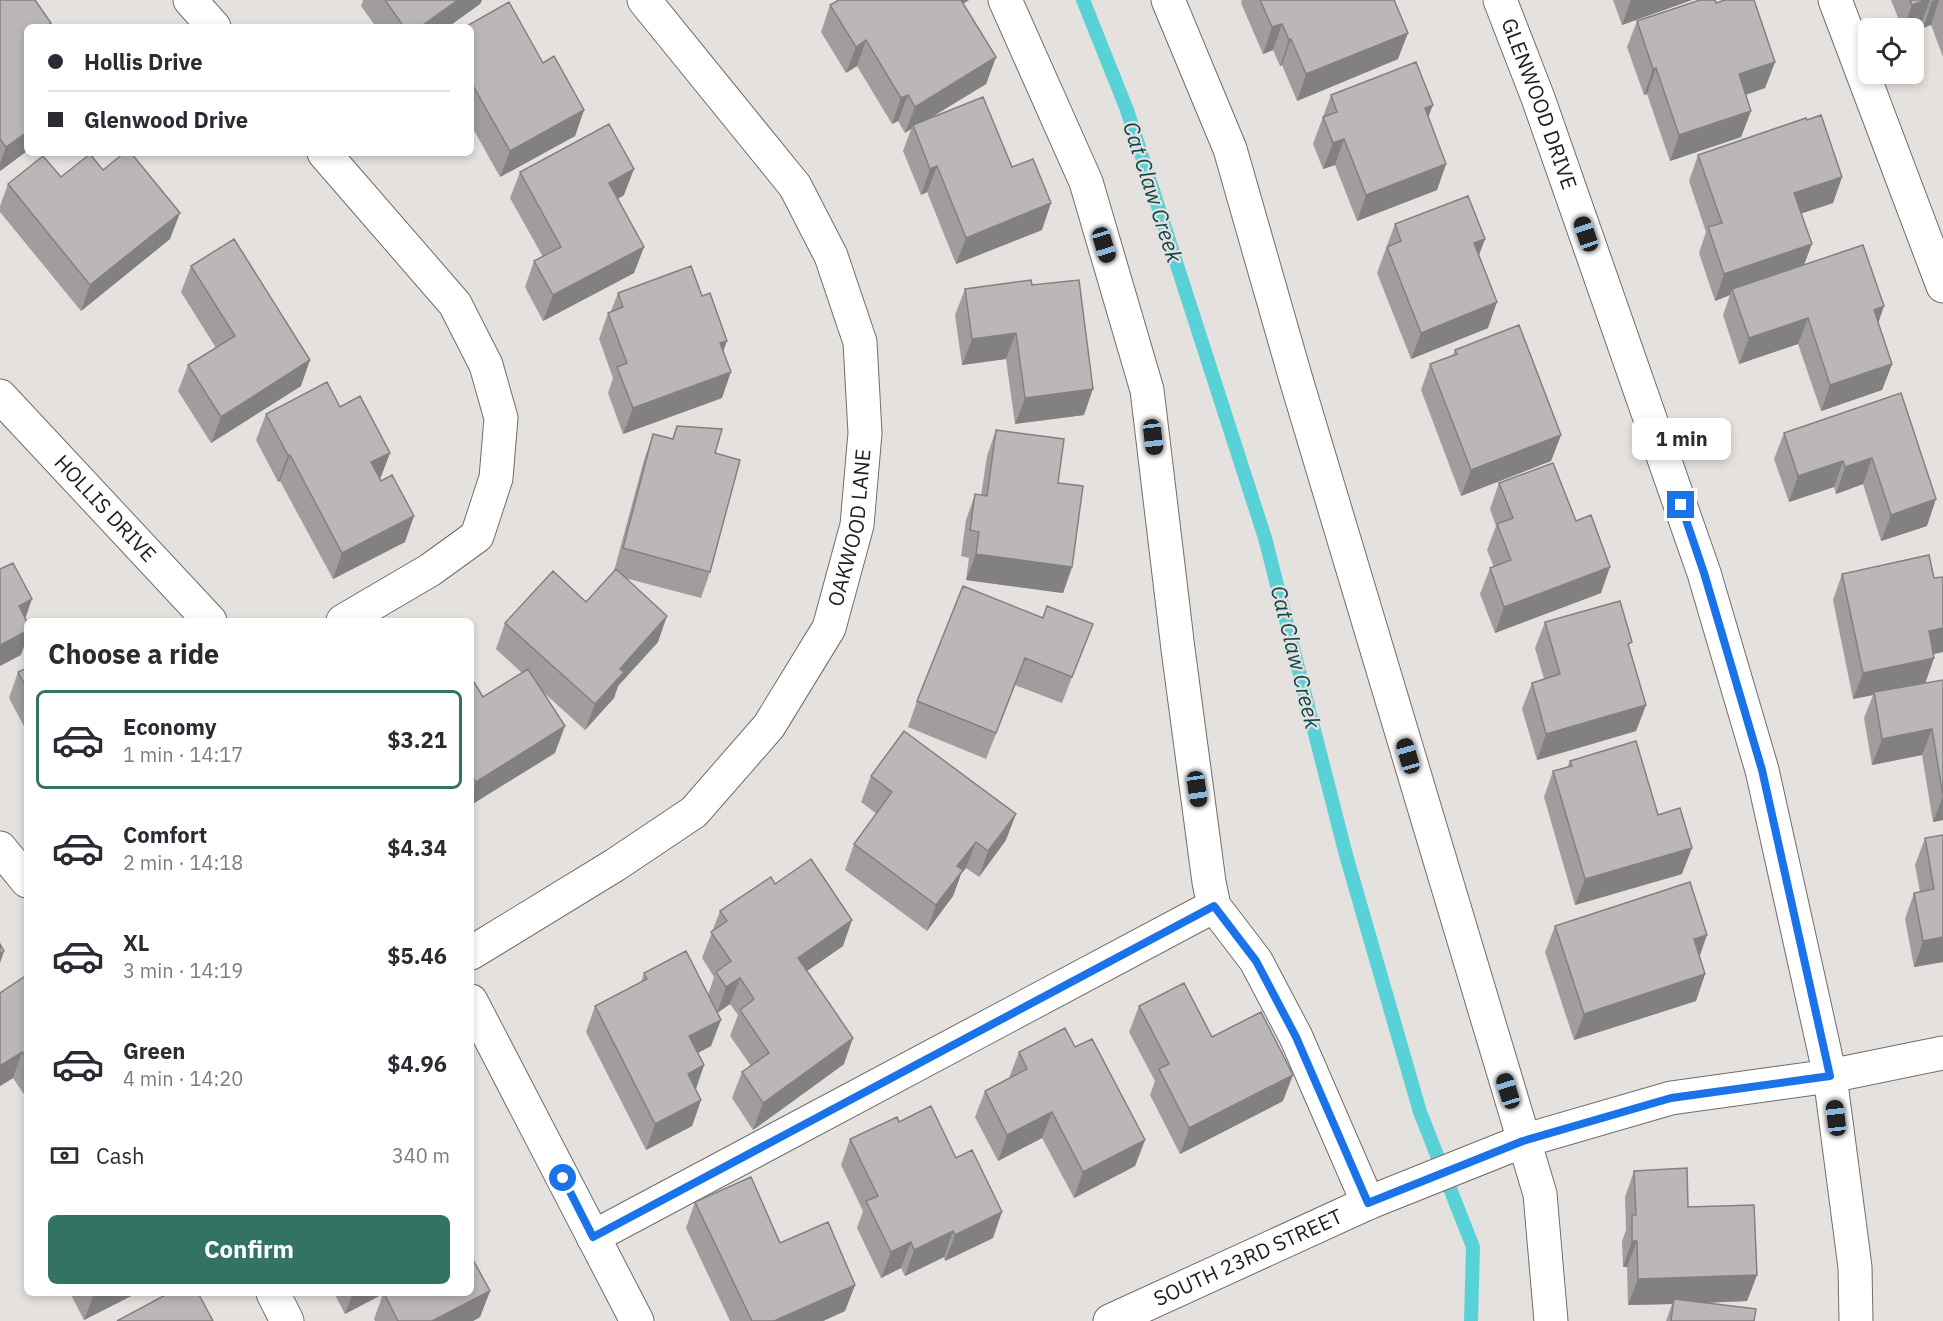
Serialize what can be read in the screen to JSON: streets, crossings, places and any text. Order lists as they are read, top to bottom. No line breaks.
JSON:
{"streets":{"street":["GLENWOOD DRIVE","HOLLIS DRIVE","OAKWOOD LANE","SOUTH 23RD STREET"]},"crossings":[["GLENWOOD DRIVE","SOUTH 23RD STREET"]],"water":["Cat Claw Creek"],"page":{"banner":["Hollis Drive","Glenwood Drive"],"bubble":"1 min","heading":"Choose a ride","list":[{"name":"Economy","note":"1 min · 14:17","value":"$3.21"},{"name":"Comfort","note":"2 min · 14:18","value":"$4.34"},{"name":"XL","note":"3 min · 14:19","value":"$5.46"},{"name":"Green","note":"4 min · 14:20","value":"$4.96"}],"pay":["Cash","340 m"],"buttons":"Confirm"}}
